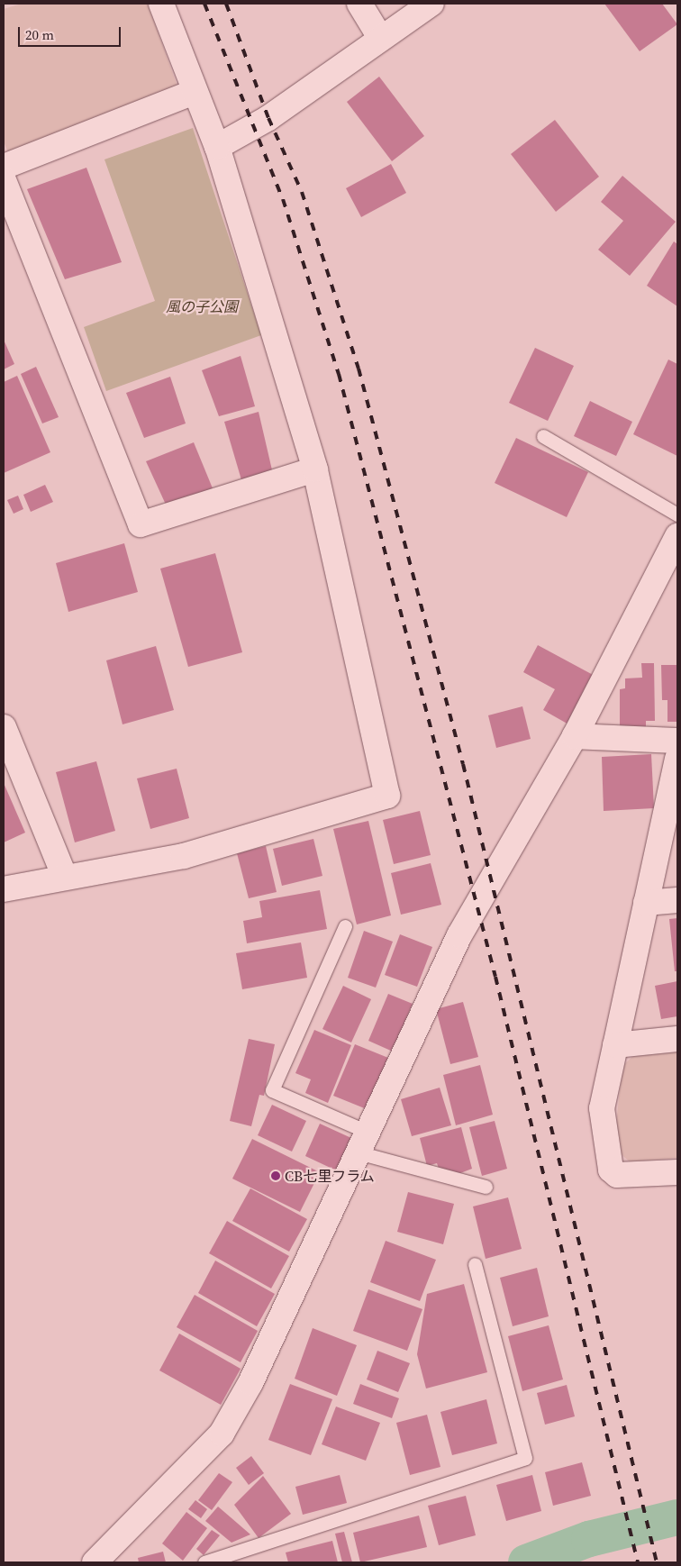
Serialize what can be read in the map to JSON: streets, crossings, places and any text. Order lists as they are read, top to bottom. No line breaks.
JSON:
{"parks":["風の子公園"],"places":["CB七里フラム"],"scale_bar":"20 m"}
